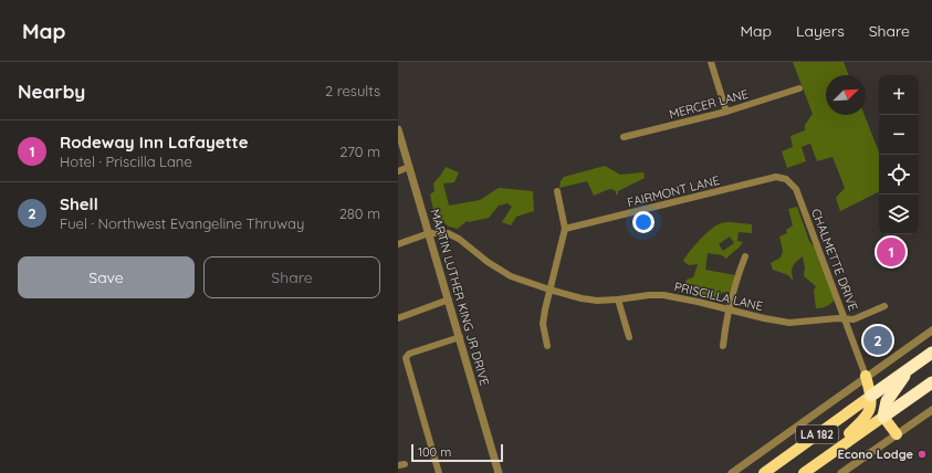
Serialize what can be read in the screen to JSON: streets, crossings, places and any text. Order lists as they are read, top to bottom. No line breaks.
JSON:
{"streets":{"highway":["LA 182"],"street":["MERCER LANE","FAIRMONT LANE","CHALMETTE DRIVE","PRISCILLA LANE","MARTIN LUTHER KING JR DRIVE"]},"crossings":[["FAIRMONT LANE","CHALMETTE DRIVE"],["CHALMETTE DRIVE","PRISCILLA LANE"],["PRISCILLA LANE","MARTIN LUTHER KING JR DRIVE"]],"places":["Econo Lodge"],"scale_bar":"100 m","north":"top right","page":{"header":"Map","nav":["Map","Layers","Share"],"heading":["Nearby","2 results"],"map_buttons":["+","−"],"list":[{"mark":"1","name":"Rodeway Inn Lafayette","note":"Hotel · Priscilla Lane","value":"270 m"},{"mark":"2","name":"Shell","note":"Fuel · Northwest Evangeline Thruway","value":"280 m"}],"pins":["1","2"],"buttons":["Save","Share"],"scale":"100 m"}}
